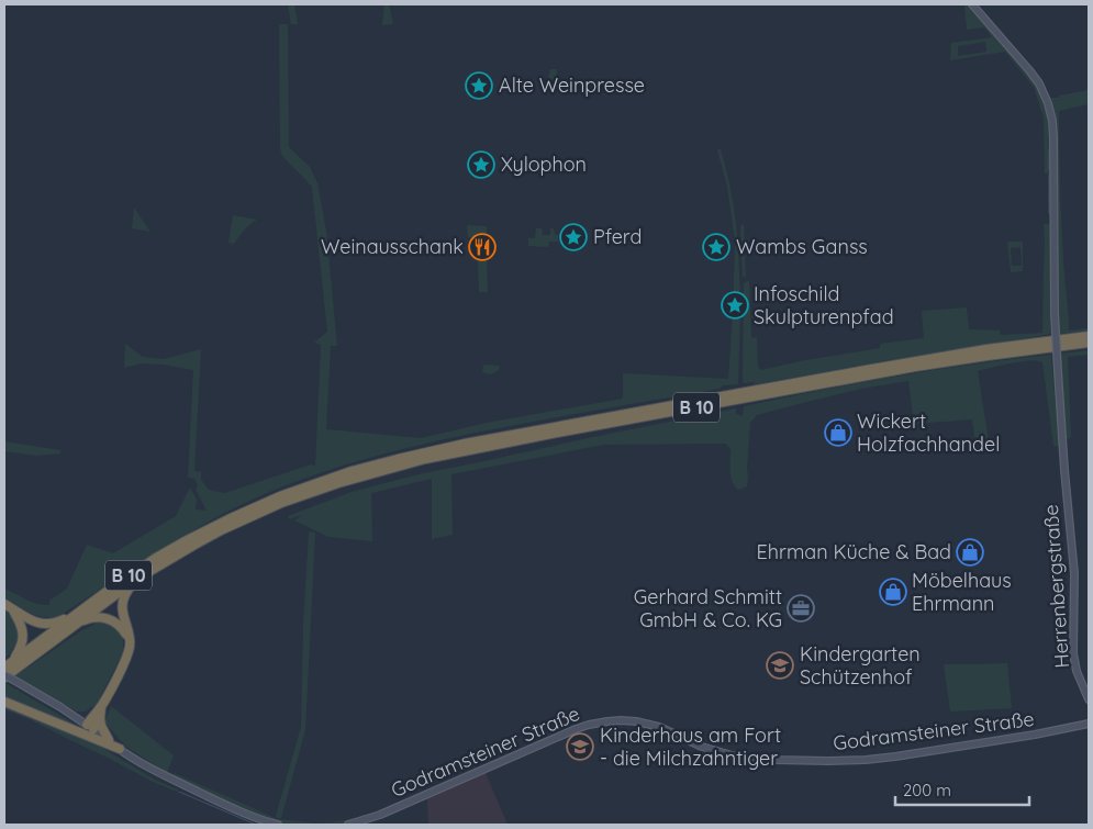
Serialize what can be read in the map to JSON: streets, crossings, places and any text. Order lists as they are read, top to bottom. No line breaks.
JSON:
{"streets":{"highway":["B 10"],"street":["Herrenbergstraße","Godramsteiner Straße"]},"places":{"place":["Alte Weinpresse","Xylophon","Pferd","Wambs Ganss","Infoschild Skulpturenpfad"],"restaurant":["Weinausschank"],"shop":["Wickert Holzfachhandel","Ehrman Küche & Bad","Möbelhaus Ehrmann"],"office":["Gerhard Schmitt GmbH & Co. KG"],"school or university":["Kindergarten Schützenhof","Kinderhaus am Fort - die Milchzahntiger"]},"scale_bar":"200 m"}
